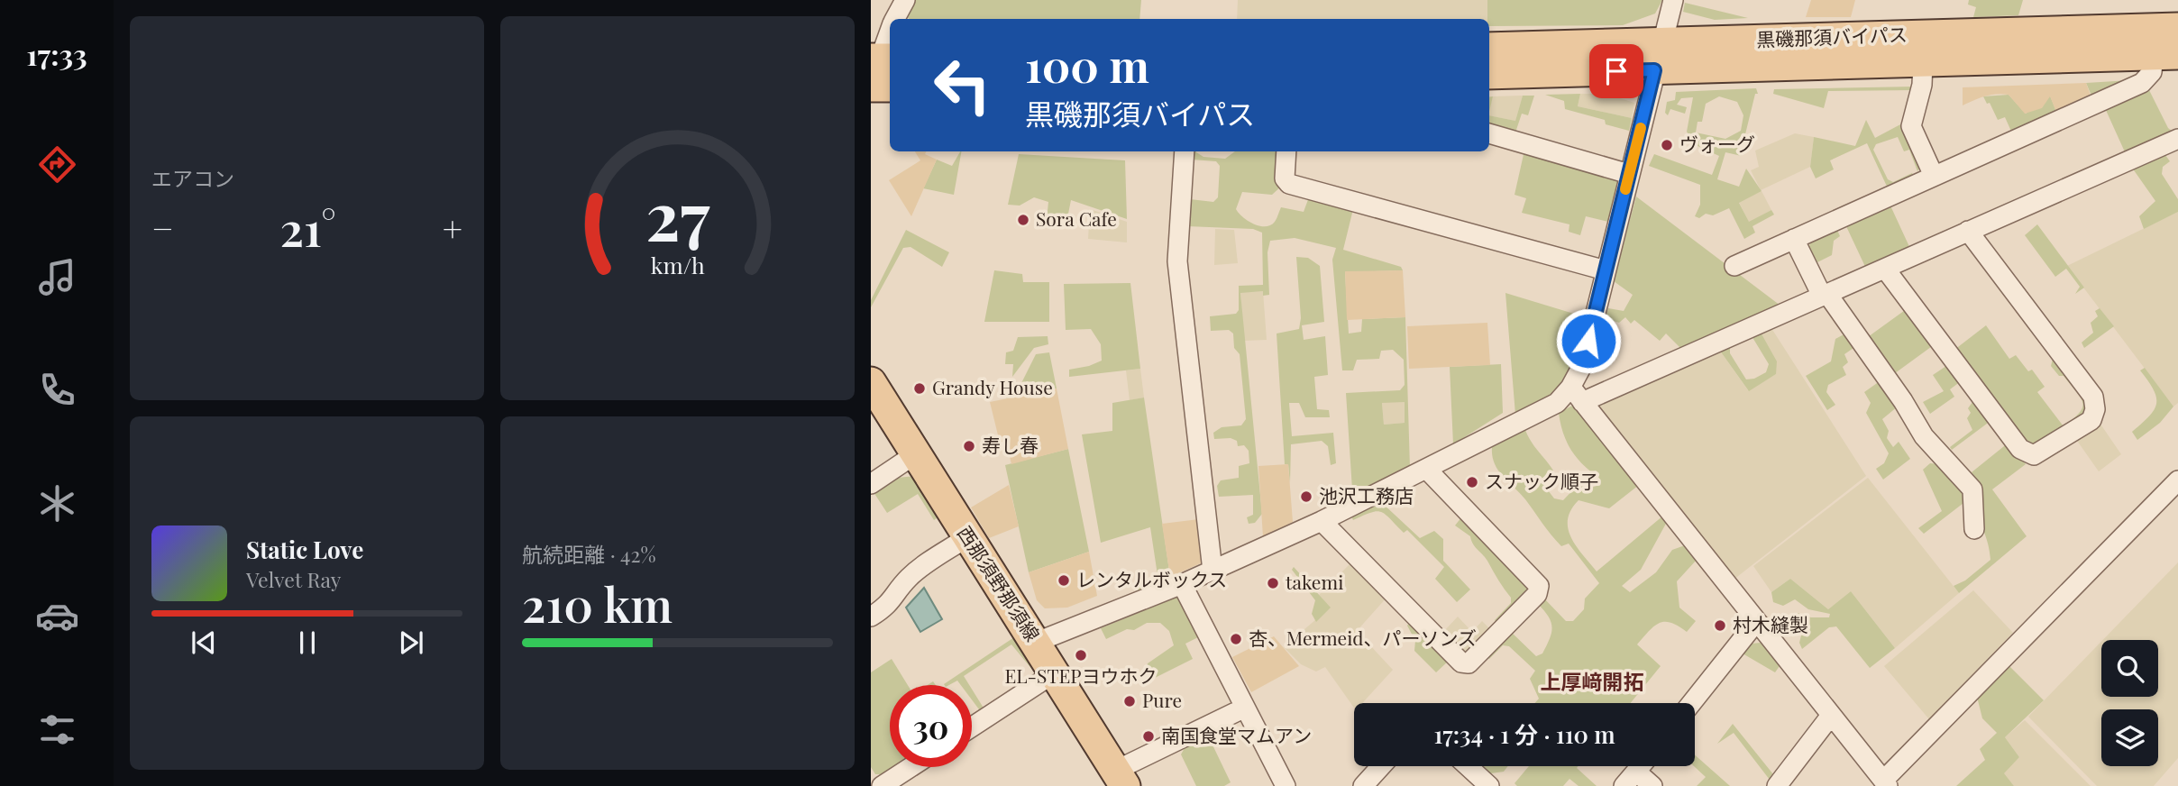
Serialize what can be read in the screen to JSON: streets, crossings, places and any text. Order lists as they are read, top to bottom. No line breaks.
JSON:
{"streets":{"main road":["黒磯那須バイパス","西那須野那須線"]},"districts":["上厚﨑開拓"],"places":["ヴォーグ","Sora Cafe","Grandy House","寿し春","スナック順子","池沢工務店","レンタルボックス","takemi","村木縫製","杏、Mermeid、パーソンズ","EL-STEPヨウホク","Pure","南国食堂マムアン"],"page":{"tabs":"17:33","tile":["エアコン",["航続距離 · 42%","210 km"]],"turn":["100 m","黒磯那須バイパス"],"heat":["−","21°","+"],"song":["Static Love","Velvet Ray"],"limit":"30","trip":"17:34 · 1 分 · 110 m","gauge":["27","km/h"]}}
